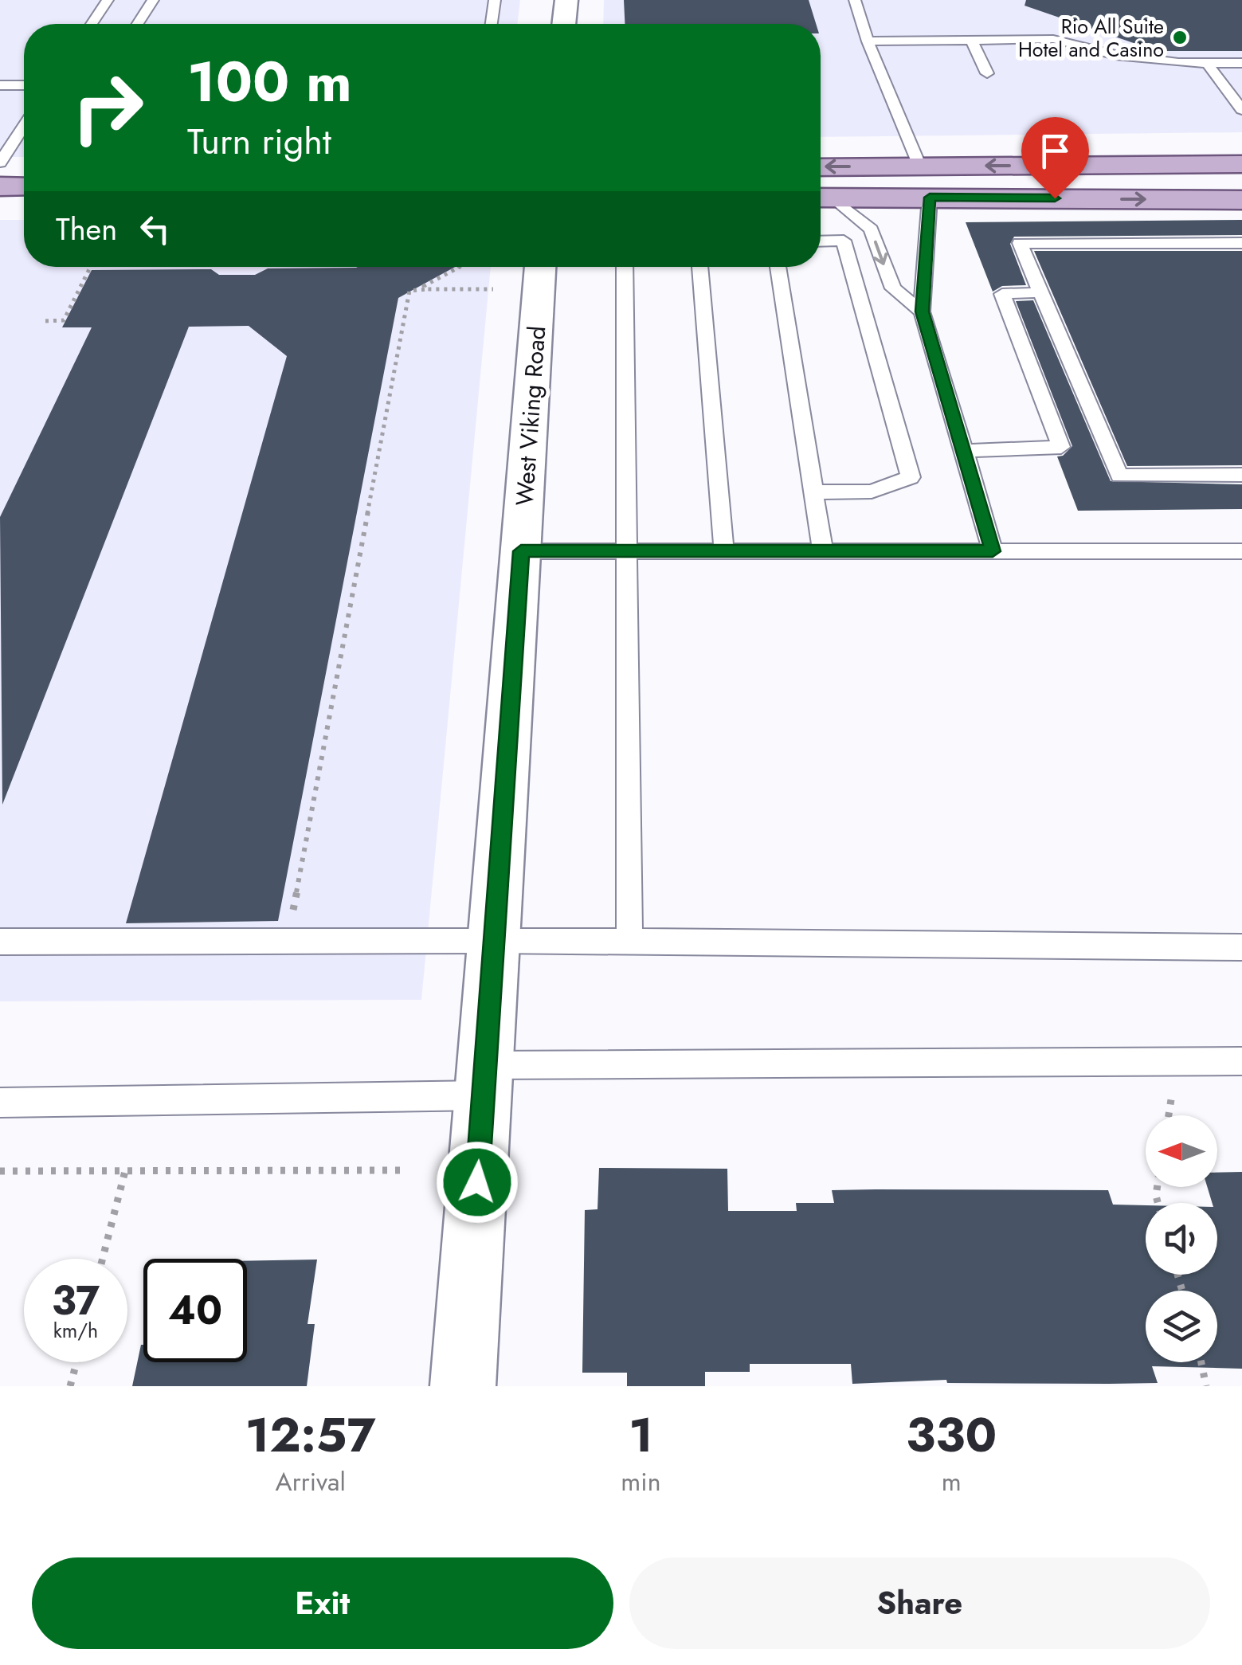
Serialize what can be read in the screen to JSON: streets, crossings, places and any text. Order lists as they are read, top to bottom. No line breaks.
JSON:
{"streets":{"street":["West Viking Road"]},"places":["Rio All Suite Hotel and Casino"],"north":"left","page":{"turn":["100 m","Turn right"],"then":"Then","speed":"37 km/h","limit":"40","eta":["12:57","Arrival","1","min","330","m"],"buttons":["Exit","Share"]}}
